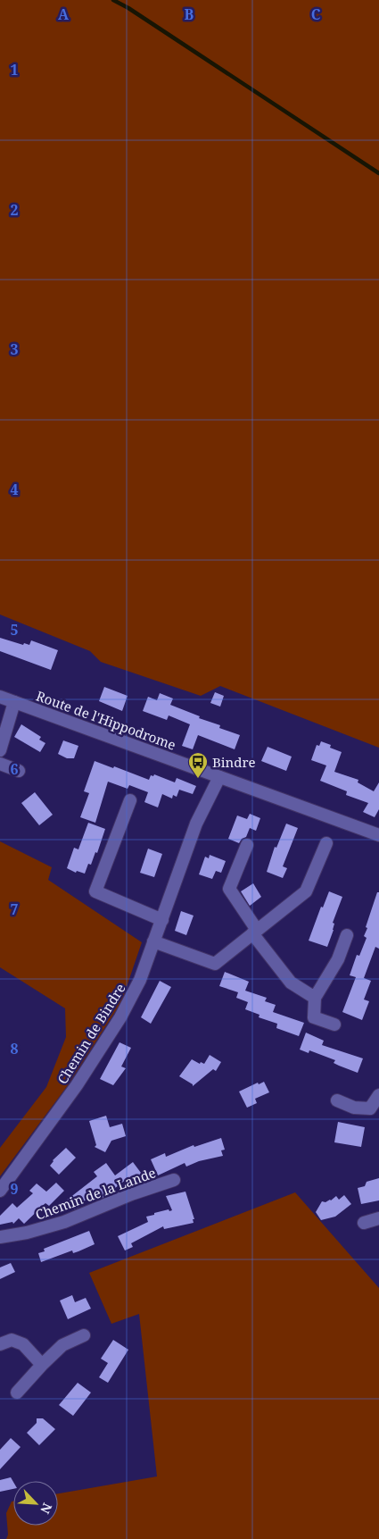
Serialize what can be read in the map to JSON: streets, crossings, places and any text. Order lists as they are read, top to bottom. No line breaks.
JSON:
{"streets":{"street":["Route de l'Hippodrome","Chemin de Bindre","Chemin de la Lande"]},"crossings":[["Route de l'Hippodrome","Chemin de Bindre"]],"places":{"bus stop":["Bindre"]},"north":"bottom right","grid":{"columns":["A","B","C"],"rows":["1","2","3","4","5","6","7","8","9"]}}
